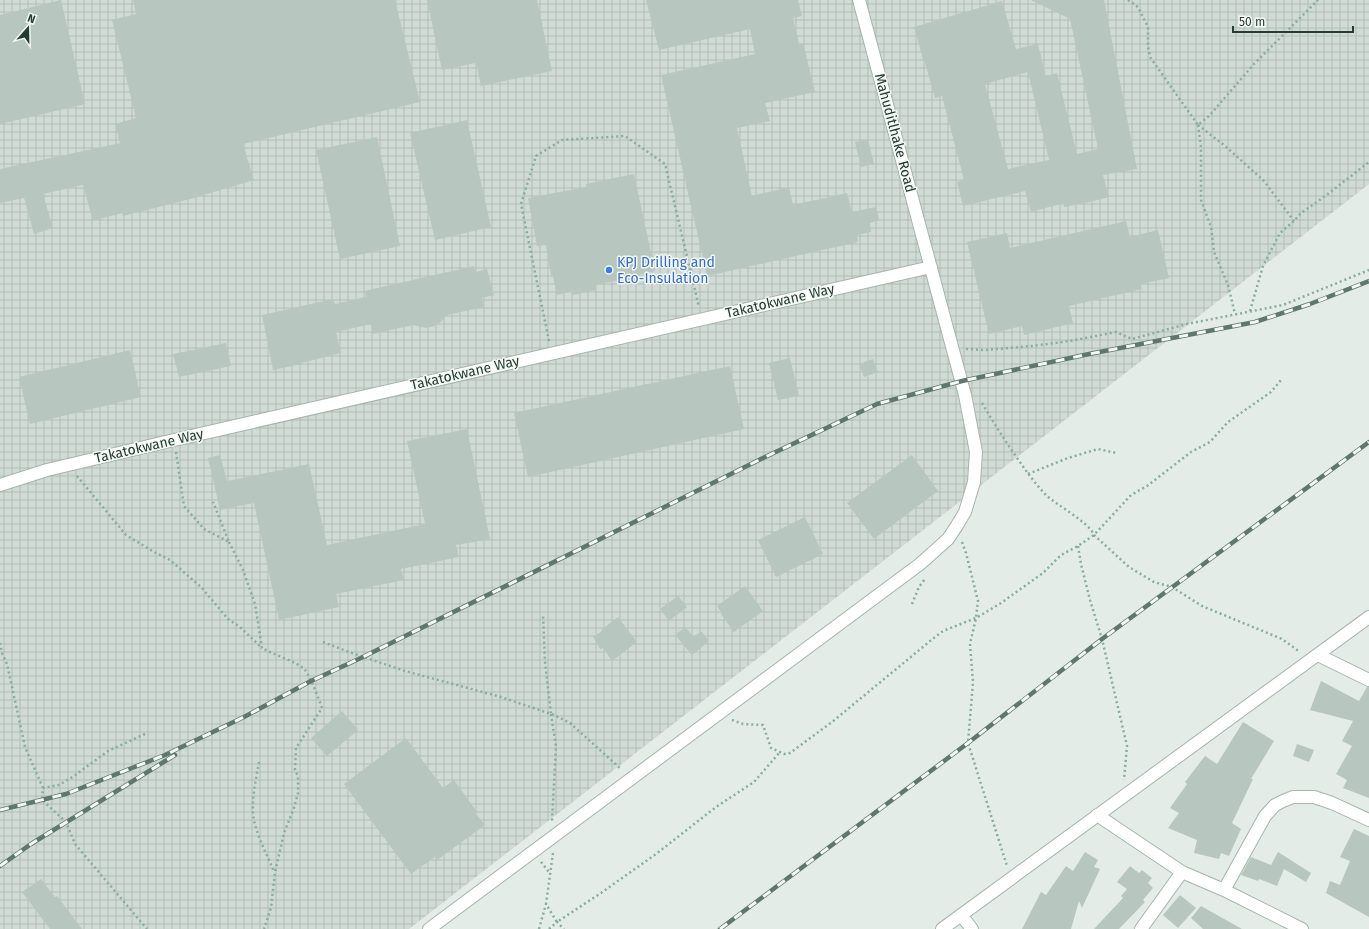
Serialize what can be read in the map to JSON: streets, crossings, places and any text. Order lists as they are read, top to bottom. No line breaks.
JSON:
{"streets":{"street":["Mahuditlhake Road","Takatokwane Way"]},"crossings":[["Mahuditlhake Road","Takatokwane Way"]],"places":["KPJ Drilling and Eco-Insulation"],"scale_bar":"50 m","north":"top"}
